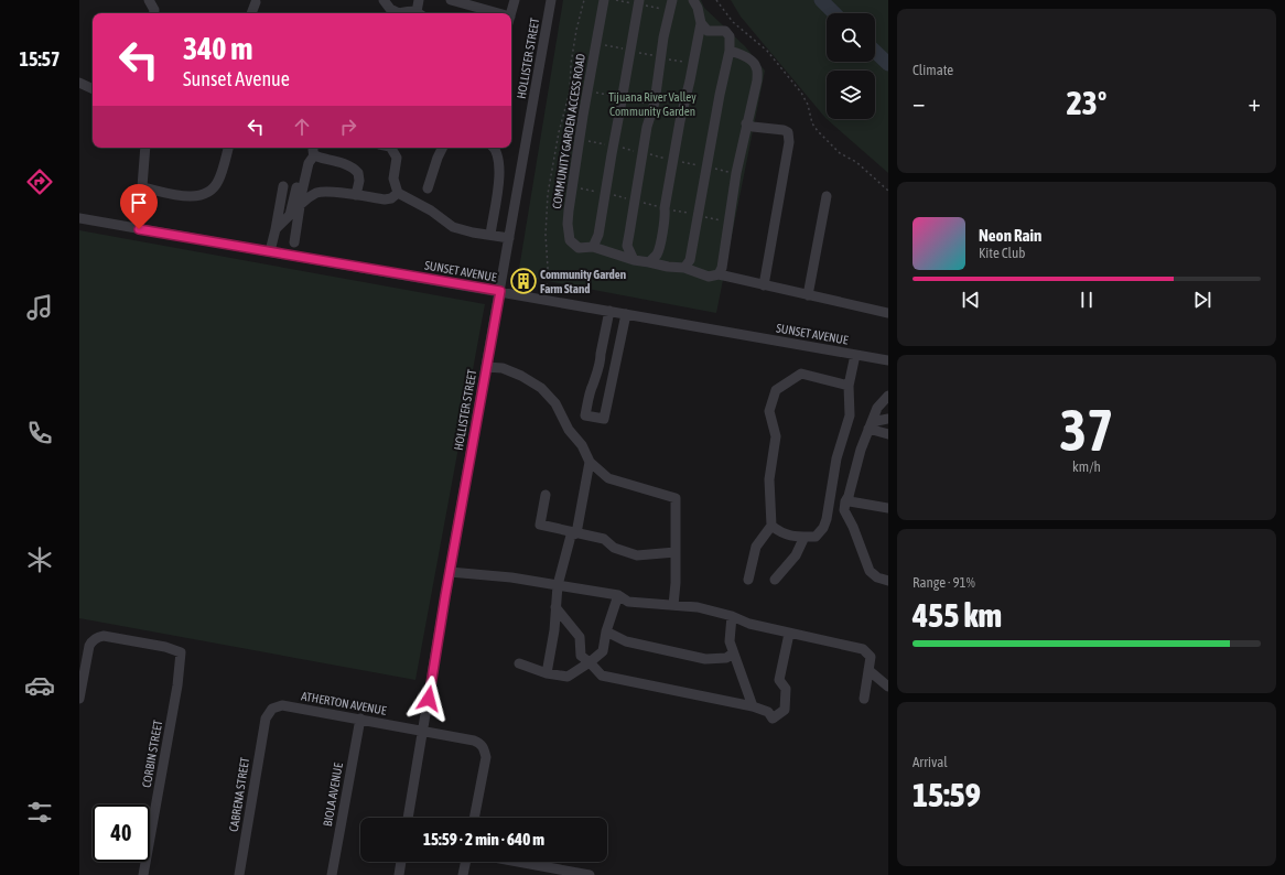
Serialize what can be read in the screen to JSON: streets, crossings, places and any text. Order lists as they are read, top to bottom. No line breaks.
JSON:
{"streets":{"street":["HOLLISTER STREET","COMMUNITY GARDEN ACCESS ROAD","SUNSET AVENUE","ATHERTON AVENUE","CORBIN STREET","CABRENA STREET","BIOLA AVENUE"]},"crossings":[["HOLLISTER STREET","SUNSET AVENUE"],["HOLLISTER STREET","ATHERTON AVENUE"],["ATHERTON AVENUE","CABRENA STREET"],["ATHERTON AVENUE","BIOLA AVENUE"]],"parks":["Tijuana River Valley Community Garden"],"places":{"building":["Community Garden Farm Stand"]},"page":{"tabs":"15:57","tile":["Climate",["37","km/h"],["Range · 91%","455 km"],["Arrival","15:59"]],"turn":["340 m","Sunset Avenue"],"heat":["−","23°","+"],"song":["Neon Rain","Kite Club"],"limit":"40","trip":"15:59 · 2 min · 640 m"}}
